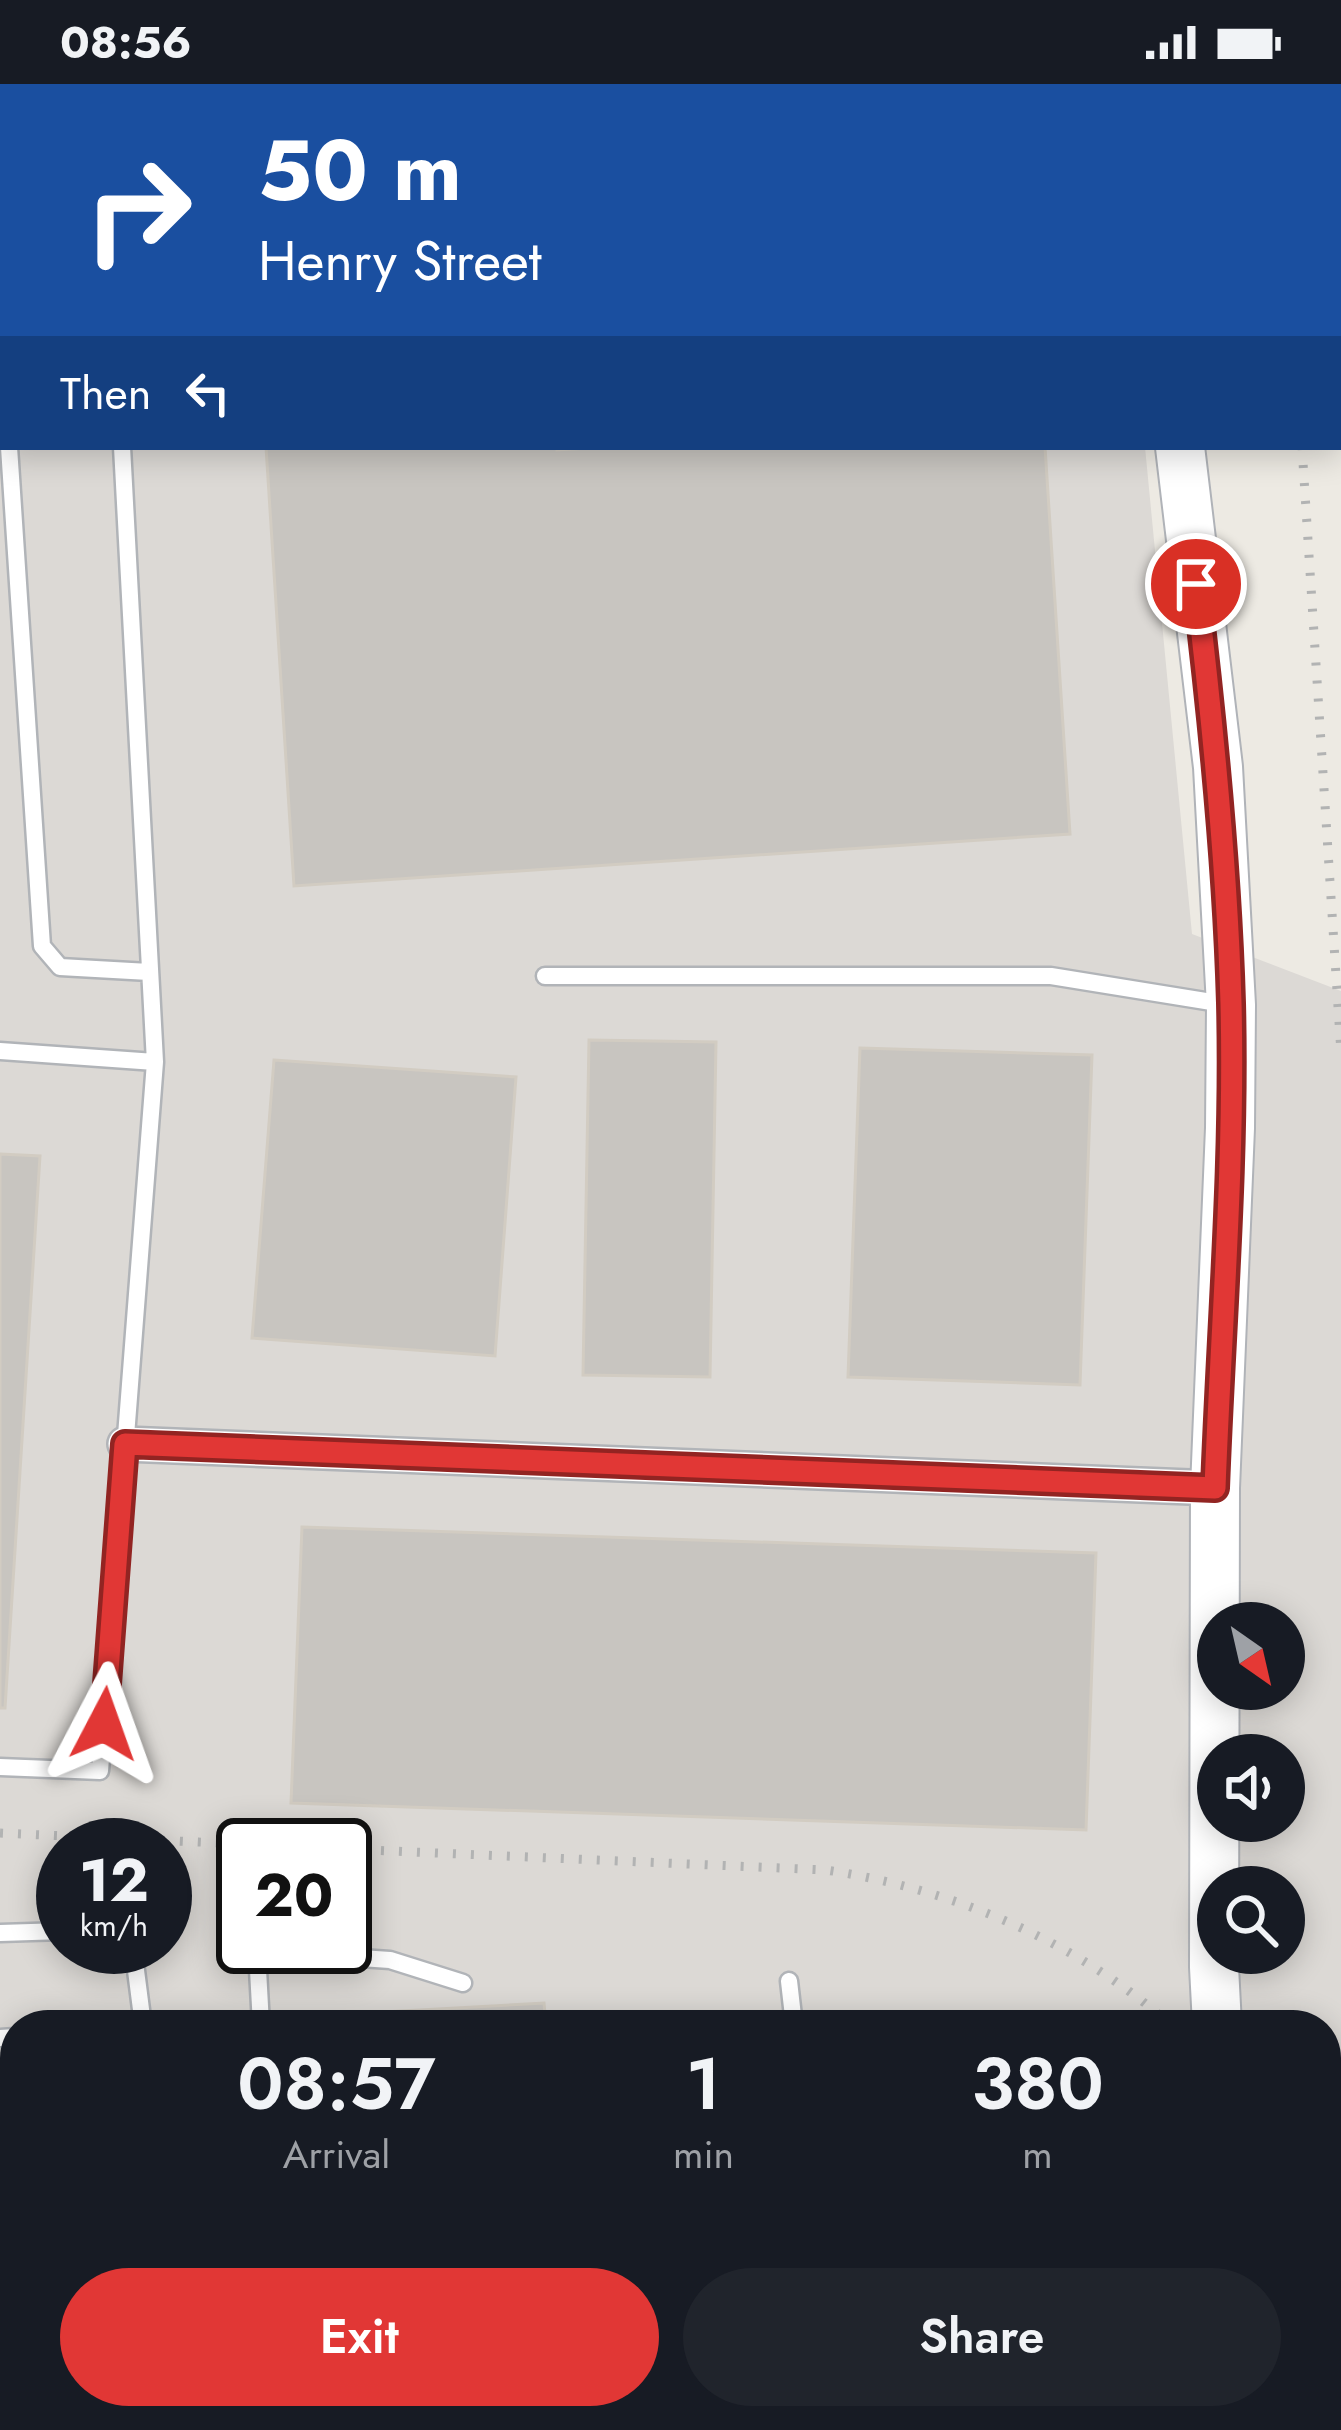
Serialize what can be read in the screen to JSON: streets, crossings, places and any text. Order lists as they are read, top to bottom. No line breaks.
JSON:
{"north":"bottom right","page":{"status":"08:56","turn":["50 m","Henry Street"],"then":"Then","speed":"12 km/h","limit":"20","eta":["08:57","Arrival","1","min","380","m"],"buttons":["Exit","Share"]}}
